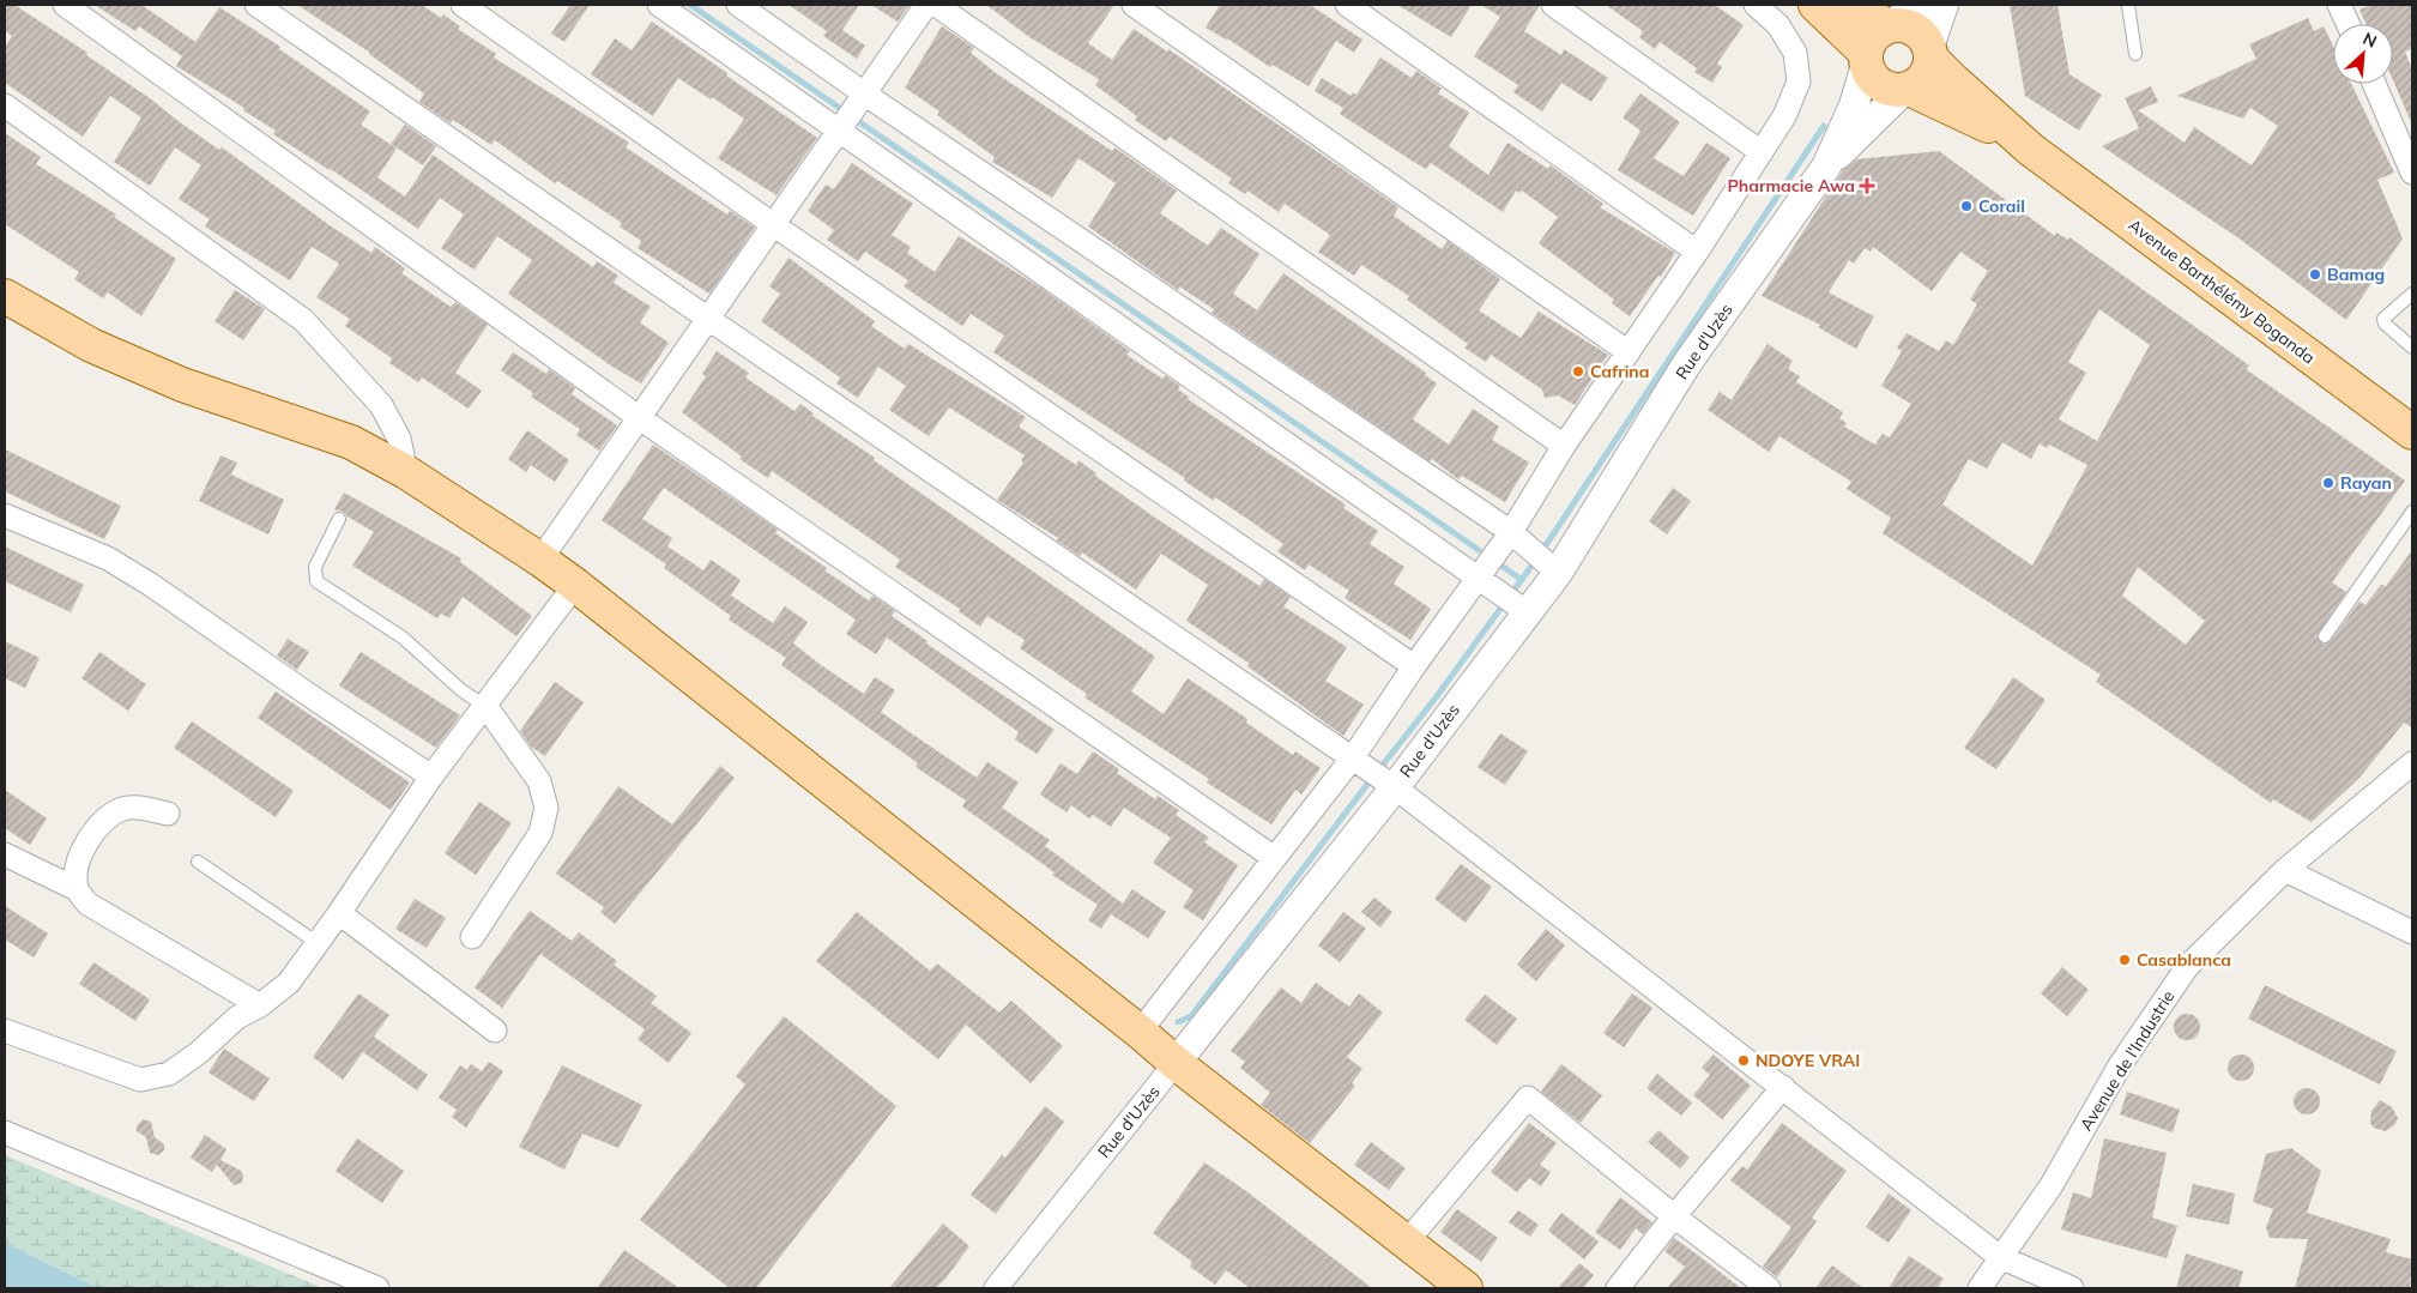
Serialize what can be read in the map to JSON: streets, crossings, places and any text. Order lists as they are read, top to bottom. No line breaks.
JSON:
{"streets":{"main road":["Avenue Barthélémy Boganda"],"street":["Rue d'Uzès","Avenue de l'Industrie"]},"crossings":[["Avenue Barthélémy Boganda","Rue d'Uzès"]],"places":{"health":["Pharmacie Awa"],"other":["Corail","Bamag","Cafrina","Rayan","Casablanca","NDOYE VRAI"]},"north":"top right"}
